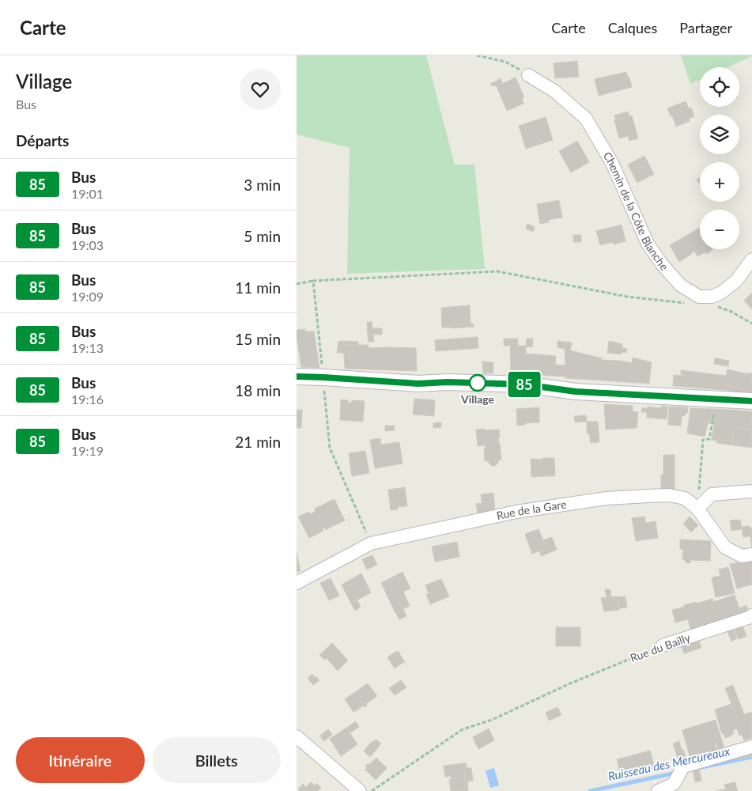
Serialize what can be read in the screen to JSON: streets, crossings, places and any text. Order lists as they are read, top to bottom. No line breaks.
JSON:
{"streets":{"street":["Chemin de la Côte Blanche","Rue de la Gare","Rue du Bailly"]},"water":["Ruisseau des Mercureaux"],"places":["Village"],"lines":["bus line 85"],"page":{"header":"Carte","nav":["Carte","Calques","Partager"],"heading":[["Village","Bus"],"Départs"],"on_map":"85","map_buttons":["+","−"],"list":[{"mark":"85","name":"Bus","note":"19:01","value":"3 min"},{"mark":"85","name":"Bus","note":"19:03","value":"5 min"},{"mark":"85","name":"Bus","note":"19:09","value":"11 min"},{"mark":"85","name":"Bus","note":"19:13","value":"15 min"},{"mark":"85","name":"Bus","note":"19:16","value":"18 min"},{"mark":"85","name":"Bus","note":"19:19","value":"21 min"}],"buttons":["Itinéraire","Billets"]}}
